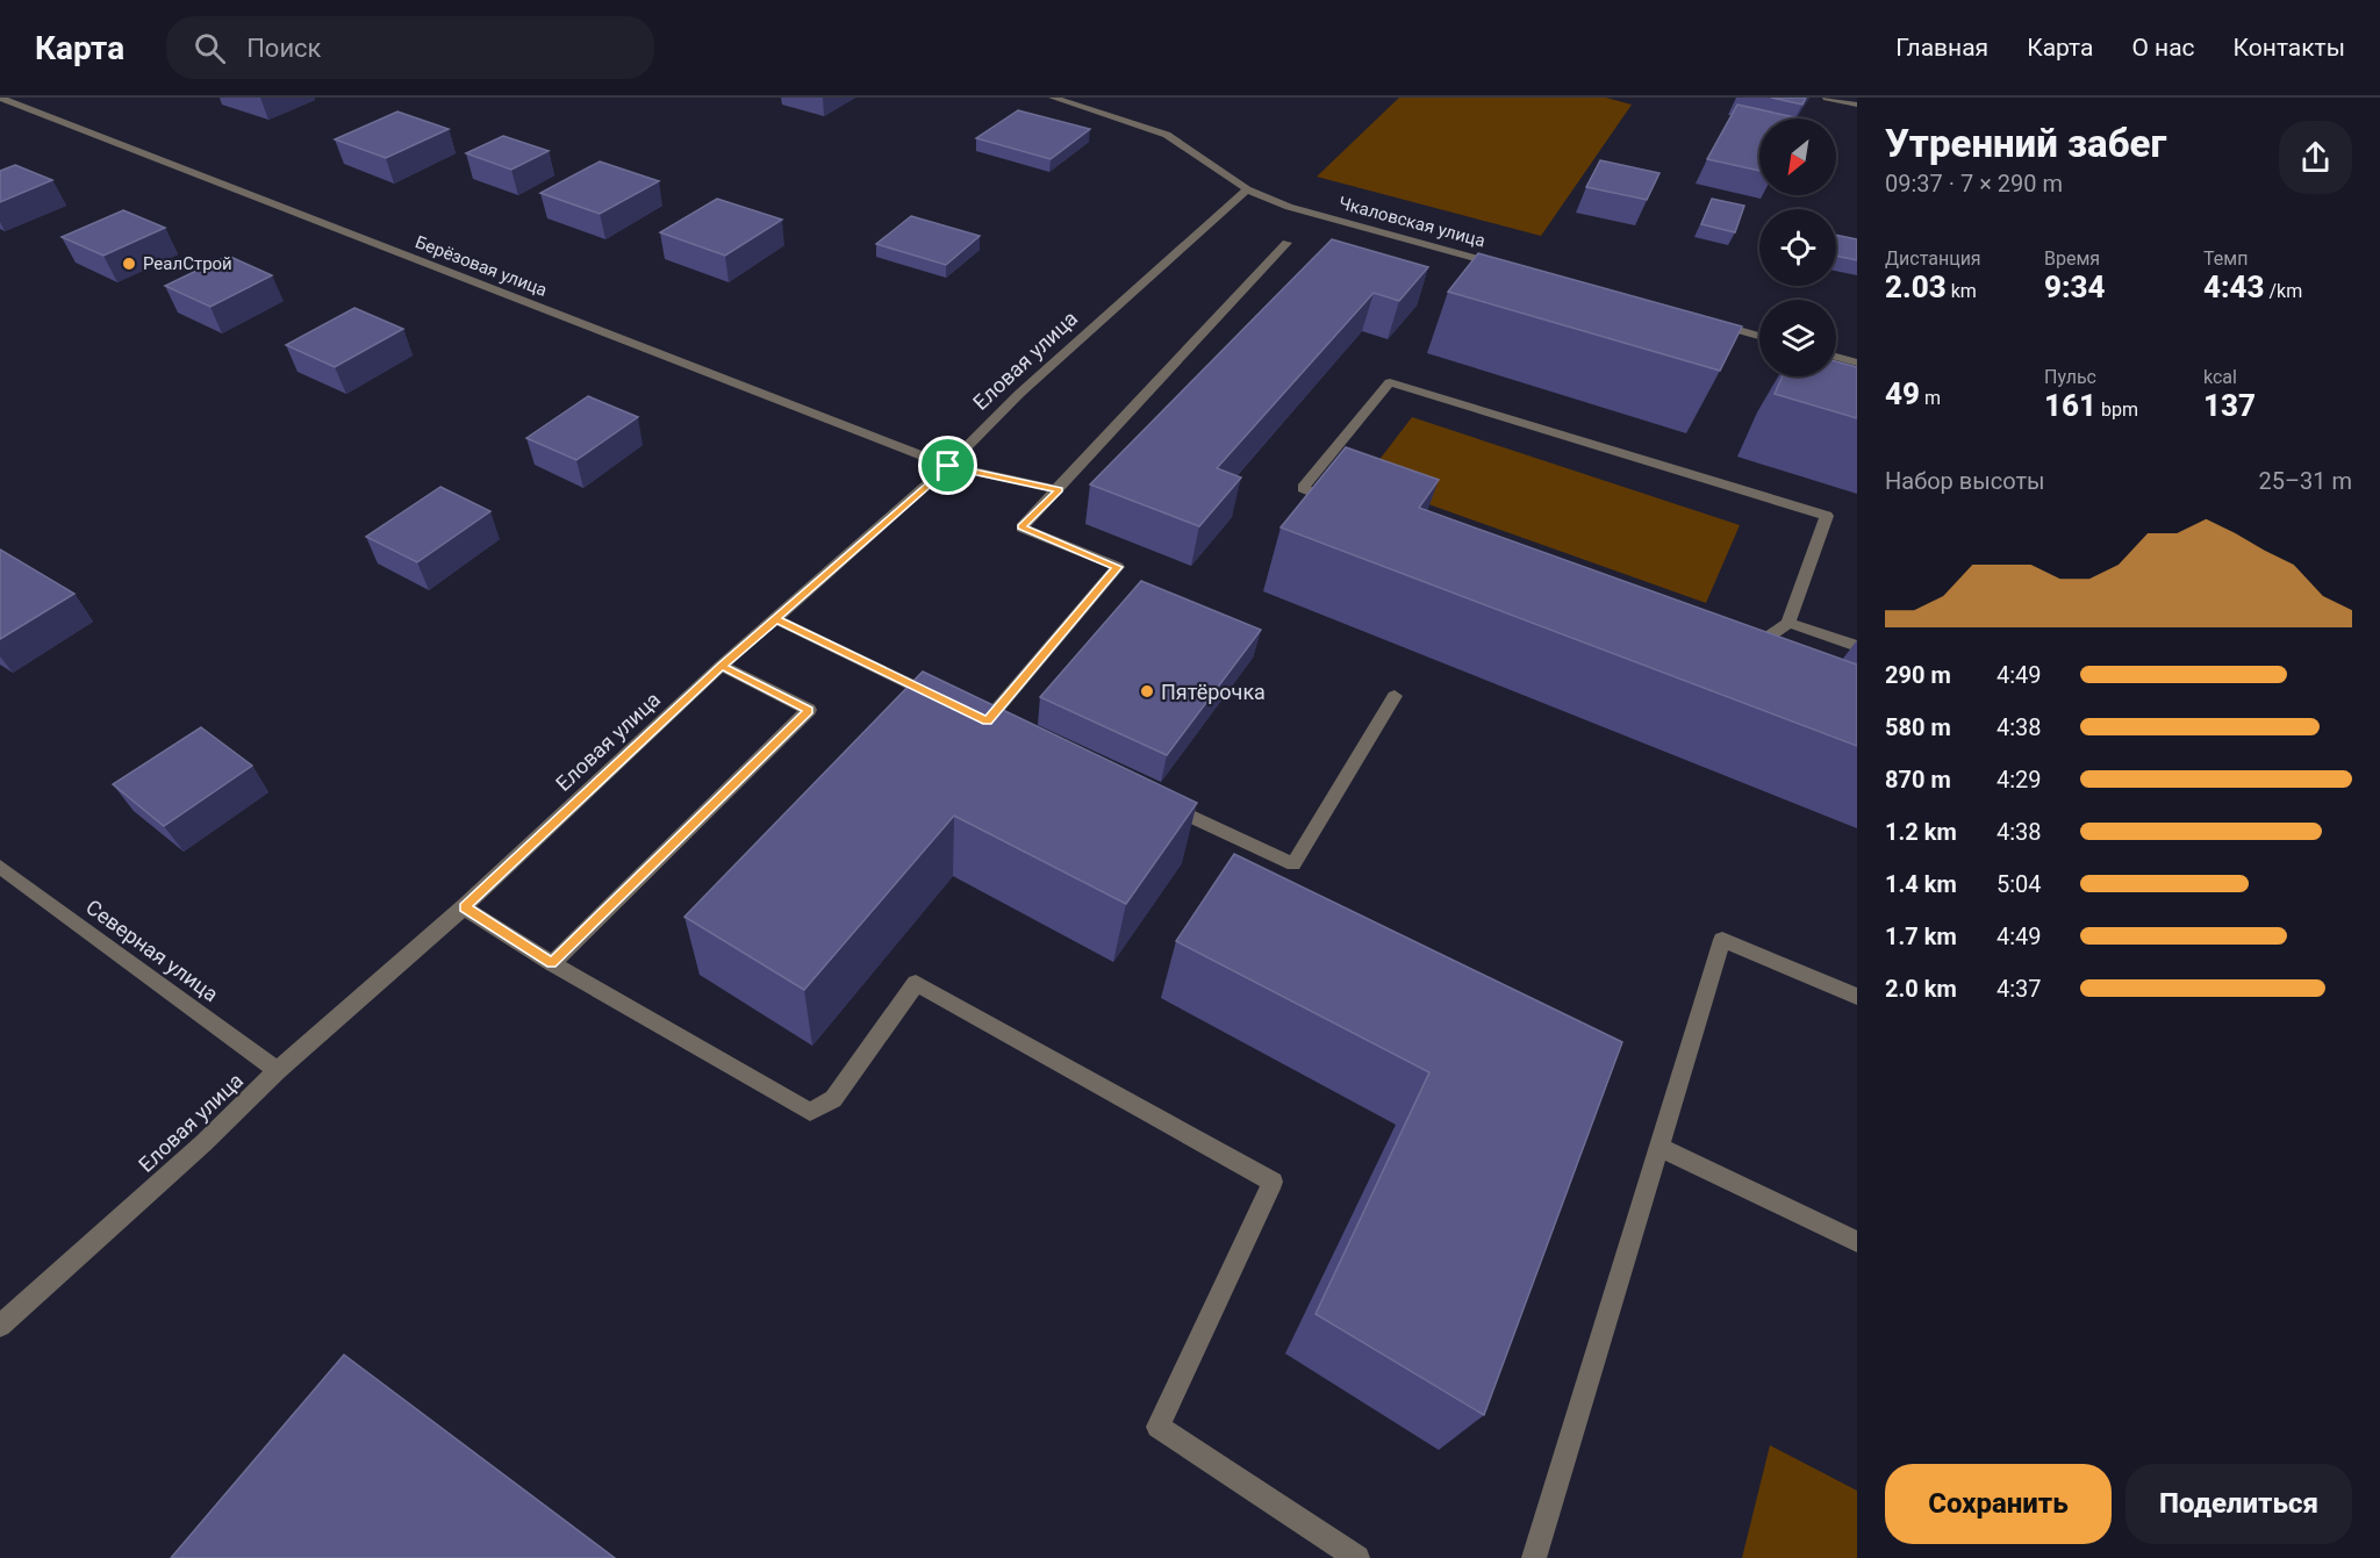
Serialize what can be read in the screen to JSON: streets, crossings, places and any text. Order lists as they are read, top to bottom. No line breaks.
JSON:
{"streets":{"street":["Чкаловская улица","Берёзовая улица","Еловая улица","Северная улица"]},"crossings":[["Чкаловская улица","Еловая улица"],["Берёзовая улица","Еловая улица"],["Еловая улица","Северная улица"]],"places":["РеалСтрой","Пятёрочка"],"north":"bottom left","page":{"header":"Карта","search":"Поиск","nav":["Главная","Карта","О нас","Контакты"],"heading":["Утренний забег","09:37 · 7 × 290 m"],"stats":[["Дистанция","2.03 km"],["Время","9:34"],["Темп","4:43 /km"],["49 m"],["Пульс","161 bpm"],["kcal","137"]],"chart":["Набор высоты","25–31 m"],"list":[{"name":"290 m","note":"4:49"},{"name":"580 m","note":"4:38"},{"name":"870 m","note":"4:29"},{"name":"1.2 km","note":"4:38"},{"name":"1.4 km","note":"5:04"},{"name":"1.7 km","note":"4:49"},{"name":"2.0 km","note":"4:37"}],"buttons":["Сохранить","Поделиться"]}}
